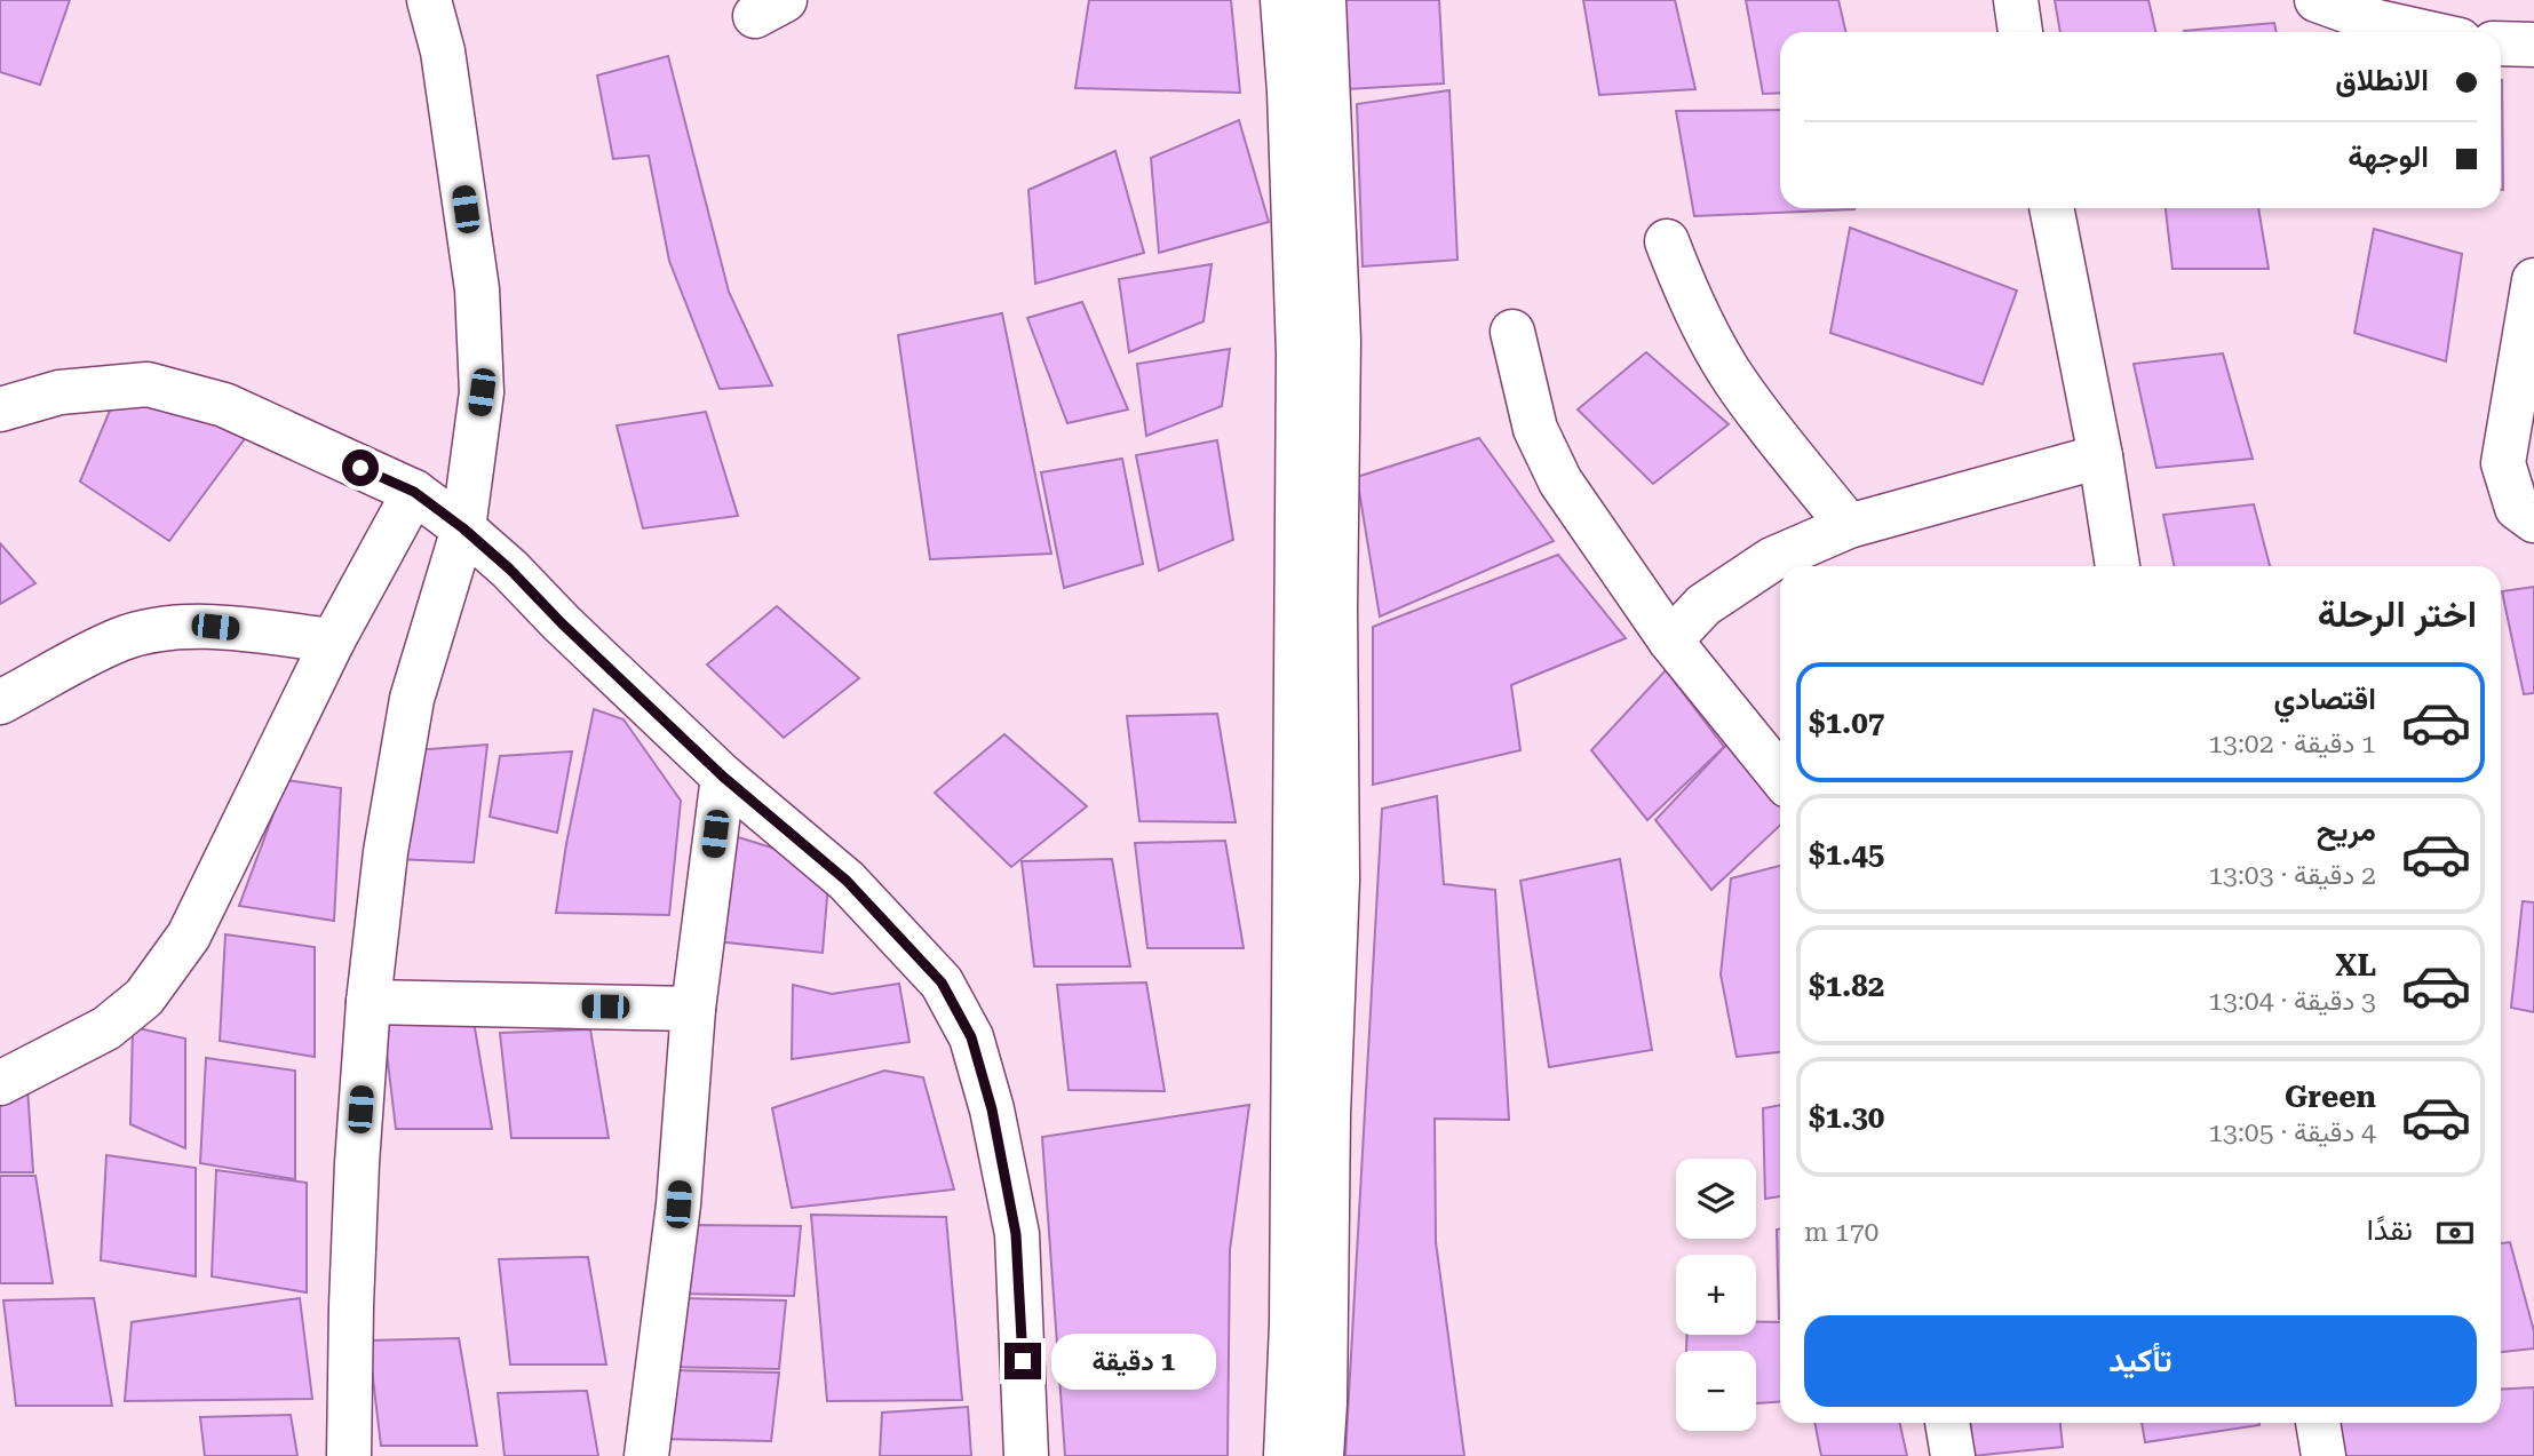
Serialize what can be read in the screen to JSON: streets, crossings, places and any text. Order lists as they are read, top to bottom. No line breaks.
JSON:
{"page":{"banner":["الانطلاق","الوجهة"],"heading":"اختر الرحلة","list":[{"name":"اقتصادي","note":"1 دقيقة · 13:02","value":"$1.07"},{"name":"مريح","note":"2 دقيقة · 13:03","value":"$1.45"},{"name":"XL","note":"3 دقيقة · 13:04","value":"$1.82"},{"name":"Green","note":"4 دقيقة · 13:05","value":"$1.30"}],"map_buttons":["+","−"],"pay":["نقدًا","170 m"],"buttons":"تأكيد","bubble":"1 دقيقة"}}
